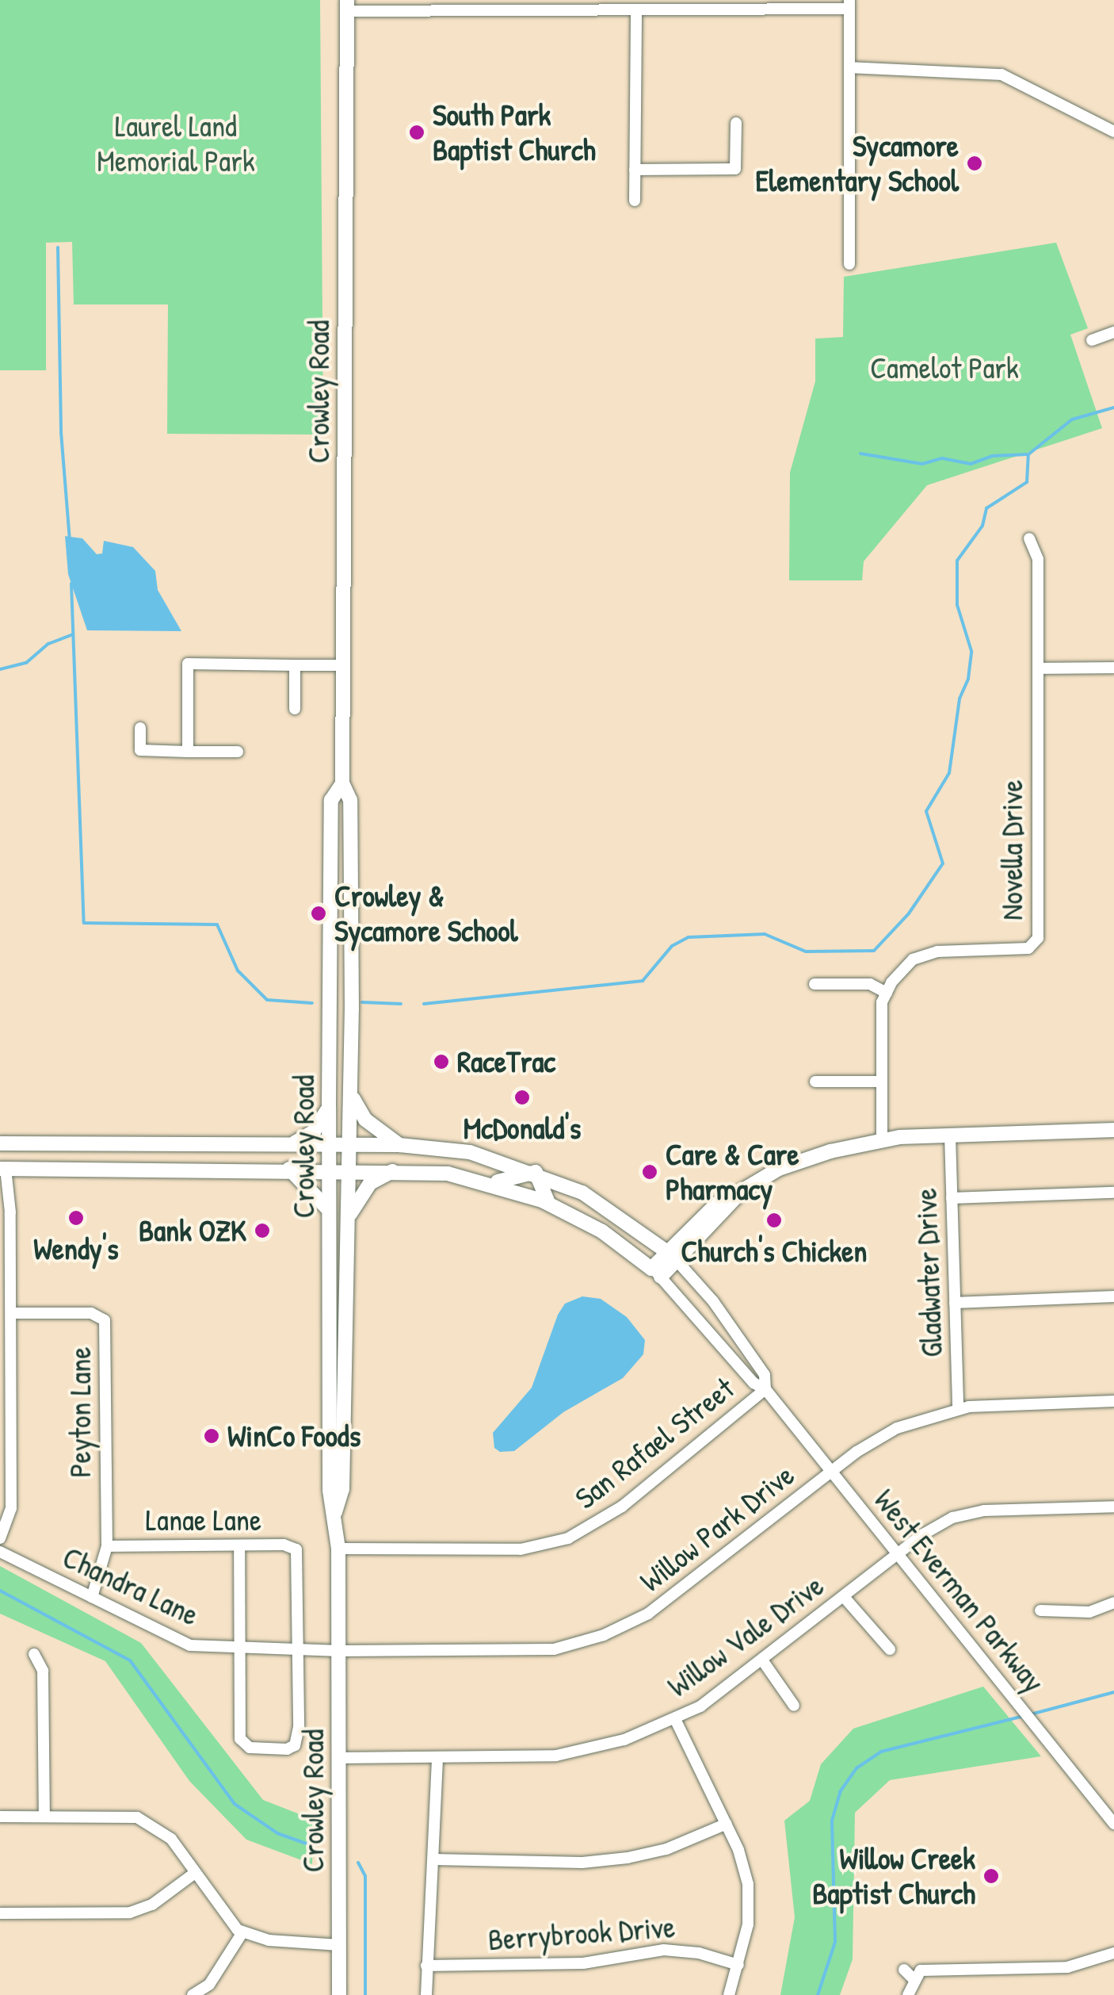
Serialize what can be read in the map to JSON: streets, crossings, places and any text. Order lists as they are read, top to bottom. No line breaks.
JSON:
{"streets":{"main road":["Crowley Road"],"street":["Novella Drive","Gladwater Drive","Peyton Lane","San Rafael Street","Lanae Lane","Willow Park Drive","Chandra Lane","West Everman Parkway","Willow Vale Drive","Berrybrook Drive"]},"crossings":[["Crowley Road","San Rafael Street"],["Crowley Road","Willow Park Drive"],["Crowley Road","Chandra Lane"],["Crowley Road","Willow Vale Drive"],["Gladwater Drive","Willow Park Drive"],["Peyton Lane","Lanae Lane"],["Peyton Lane","Chandra Lane"],["San Rafael Street","West Everman Parkway"],["Lanae Lane","Chandra Lane"],["Willow Park Drive","Chandra Lane"],["Willow Park Drive","West Everman Parkway"],["West Everman Parkway","Willow Vale Drive"]],"parks":["Laurel Land Memorial Park","Camelot Park"],"places":["South Park Baptist Church","Sycamore Elementary School","Crowley & Sycamore School","RaceTrac","McDonald's","Care & Care Pharmacy","Wendy's","Church's Chicken","Bank OZK","WinCo Foods","Willow Creek Baptist Church"]}
